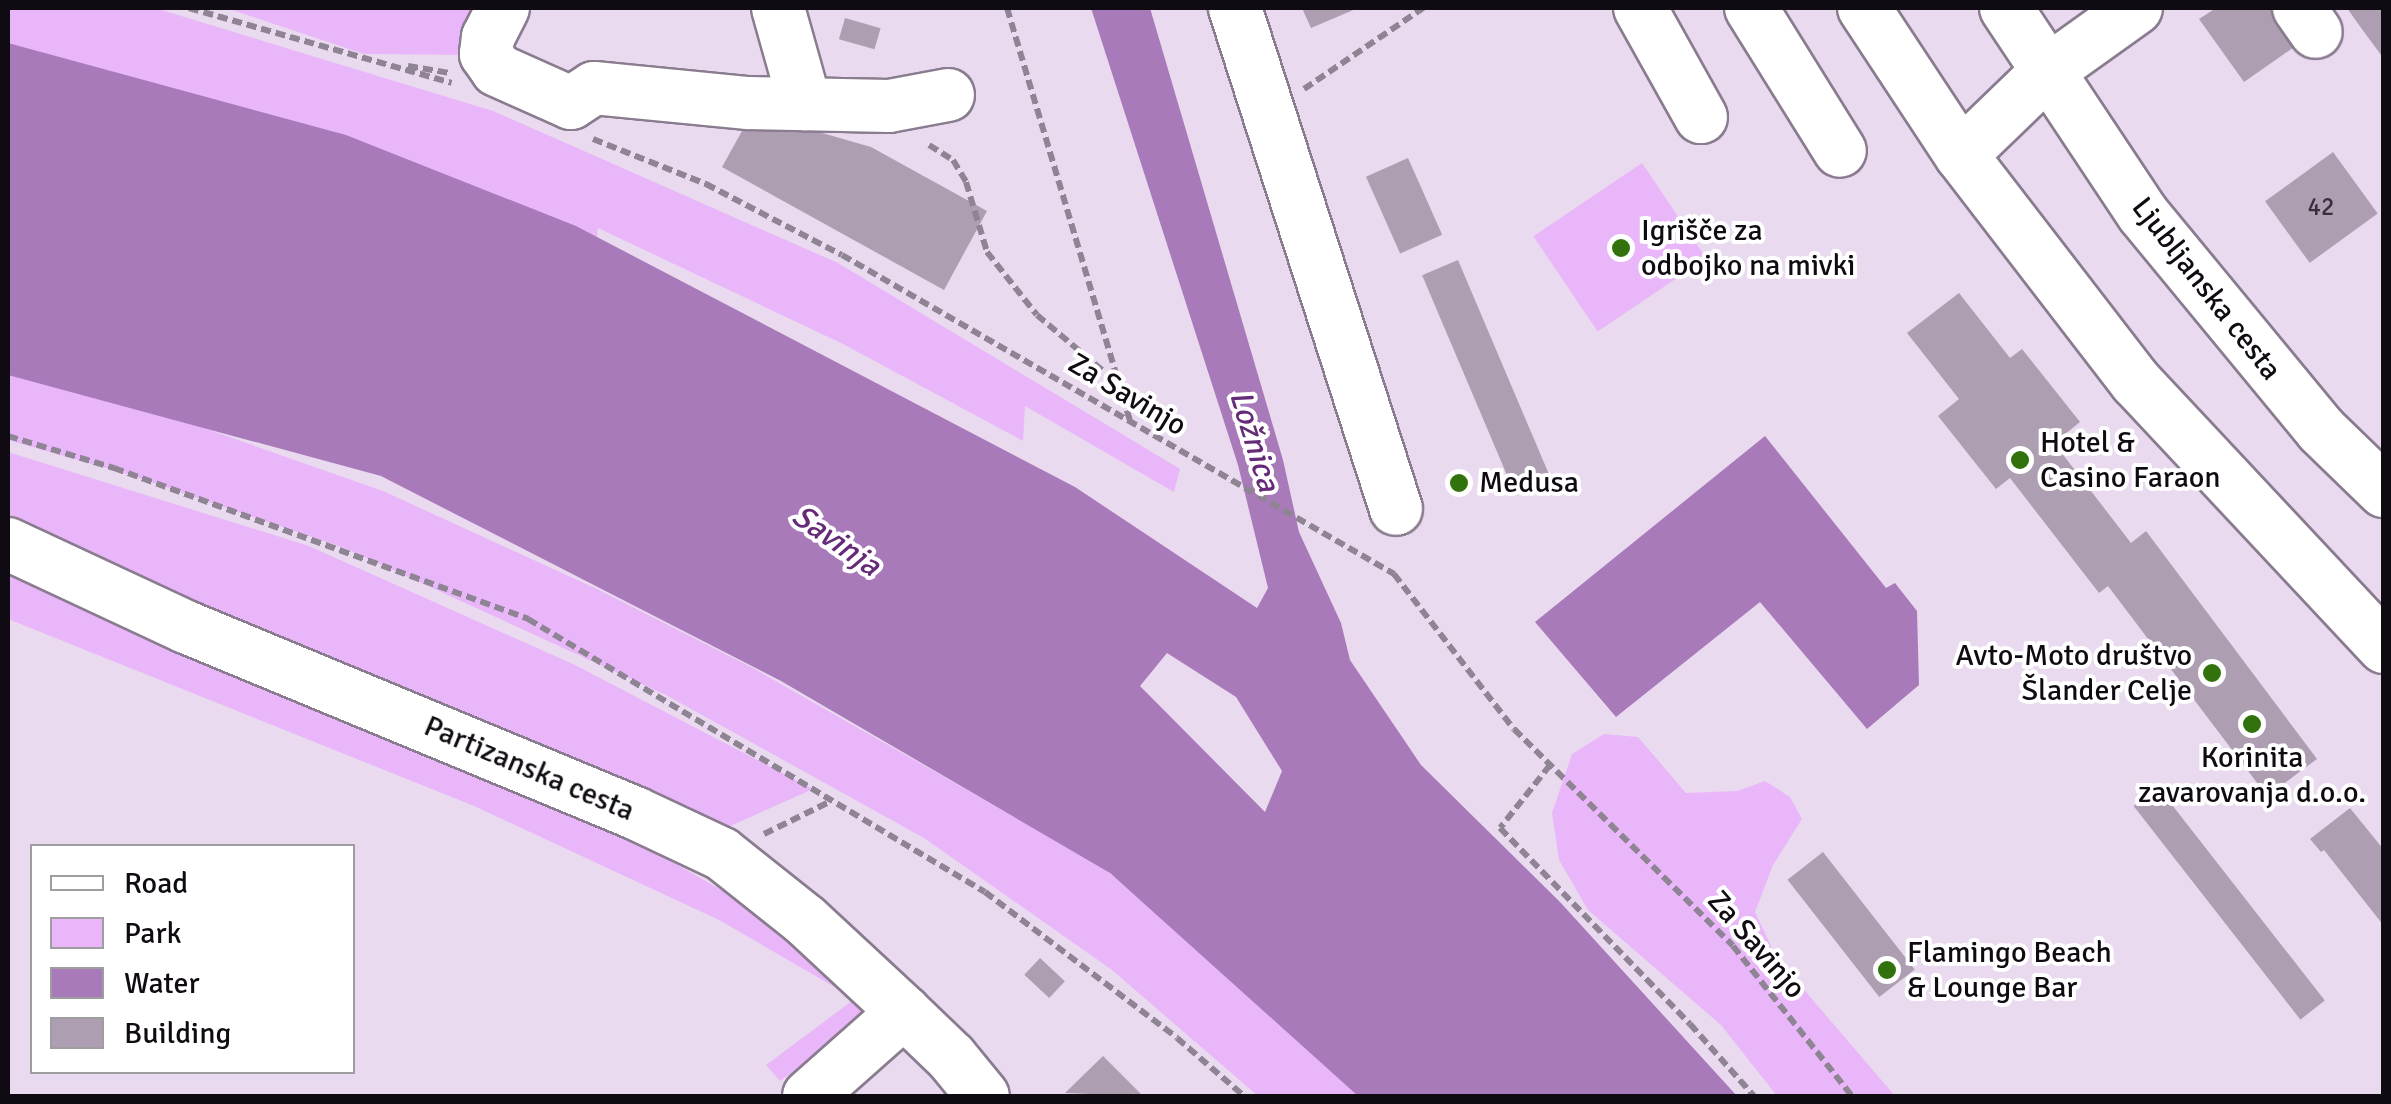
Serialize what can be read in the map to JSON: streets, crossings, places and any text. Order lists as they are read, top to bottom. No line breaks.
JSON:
{"streets":{"street":["Ljubljanska cesta","Partizanska cesta"],"path":["Za Savinjo"]},"water":["Ložnica","Savinja"],"places":["Igrišče za odbojko na mivki","Hotel & Casino Faraon","Medusa","Avto-Moto društvo Šlander Celje","Korinita zavarovanja d.o.o.","Flamingo Beach & Lounge Bar"],"house_numbers":["42"],"legend":["Road","Park","Water","Building"]}
